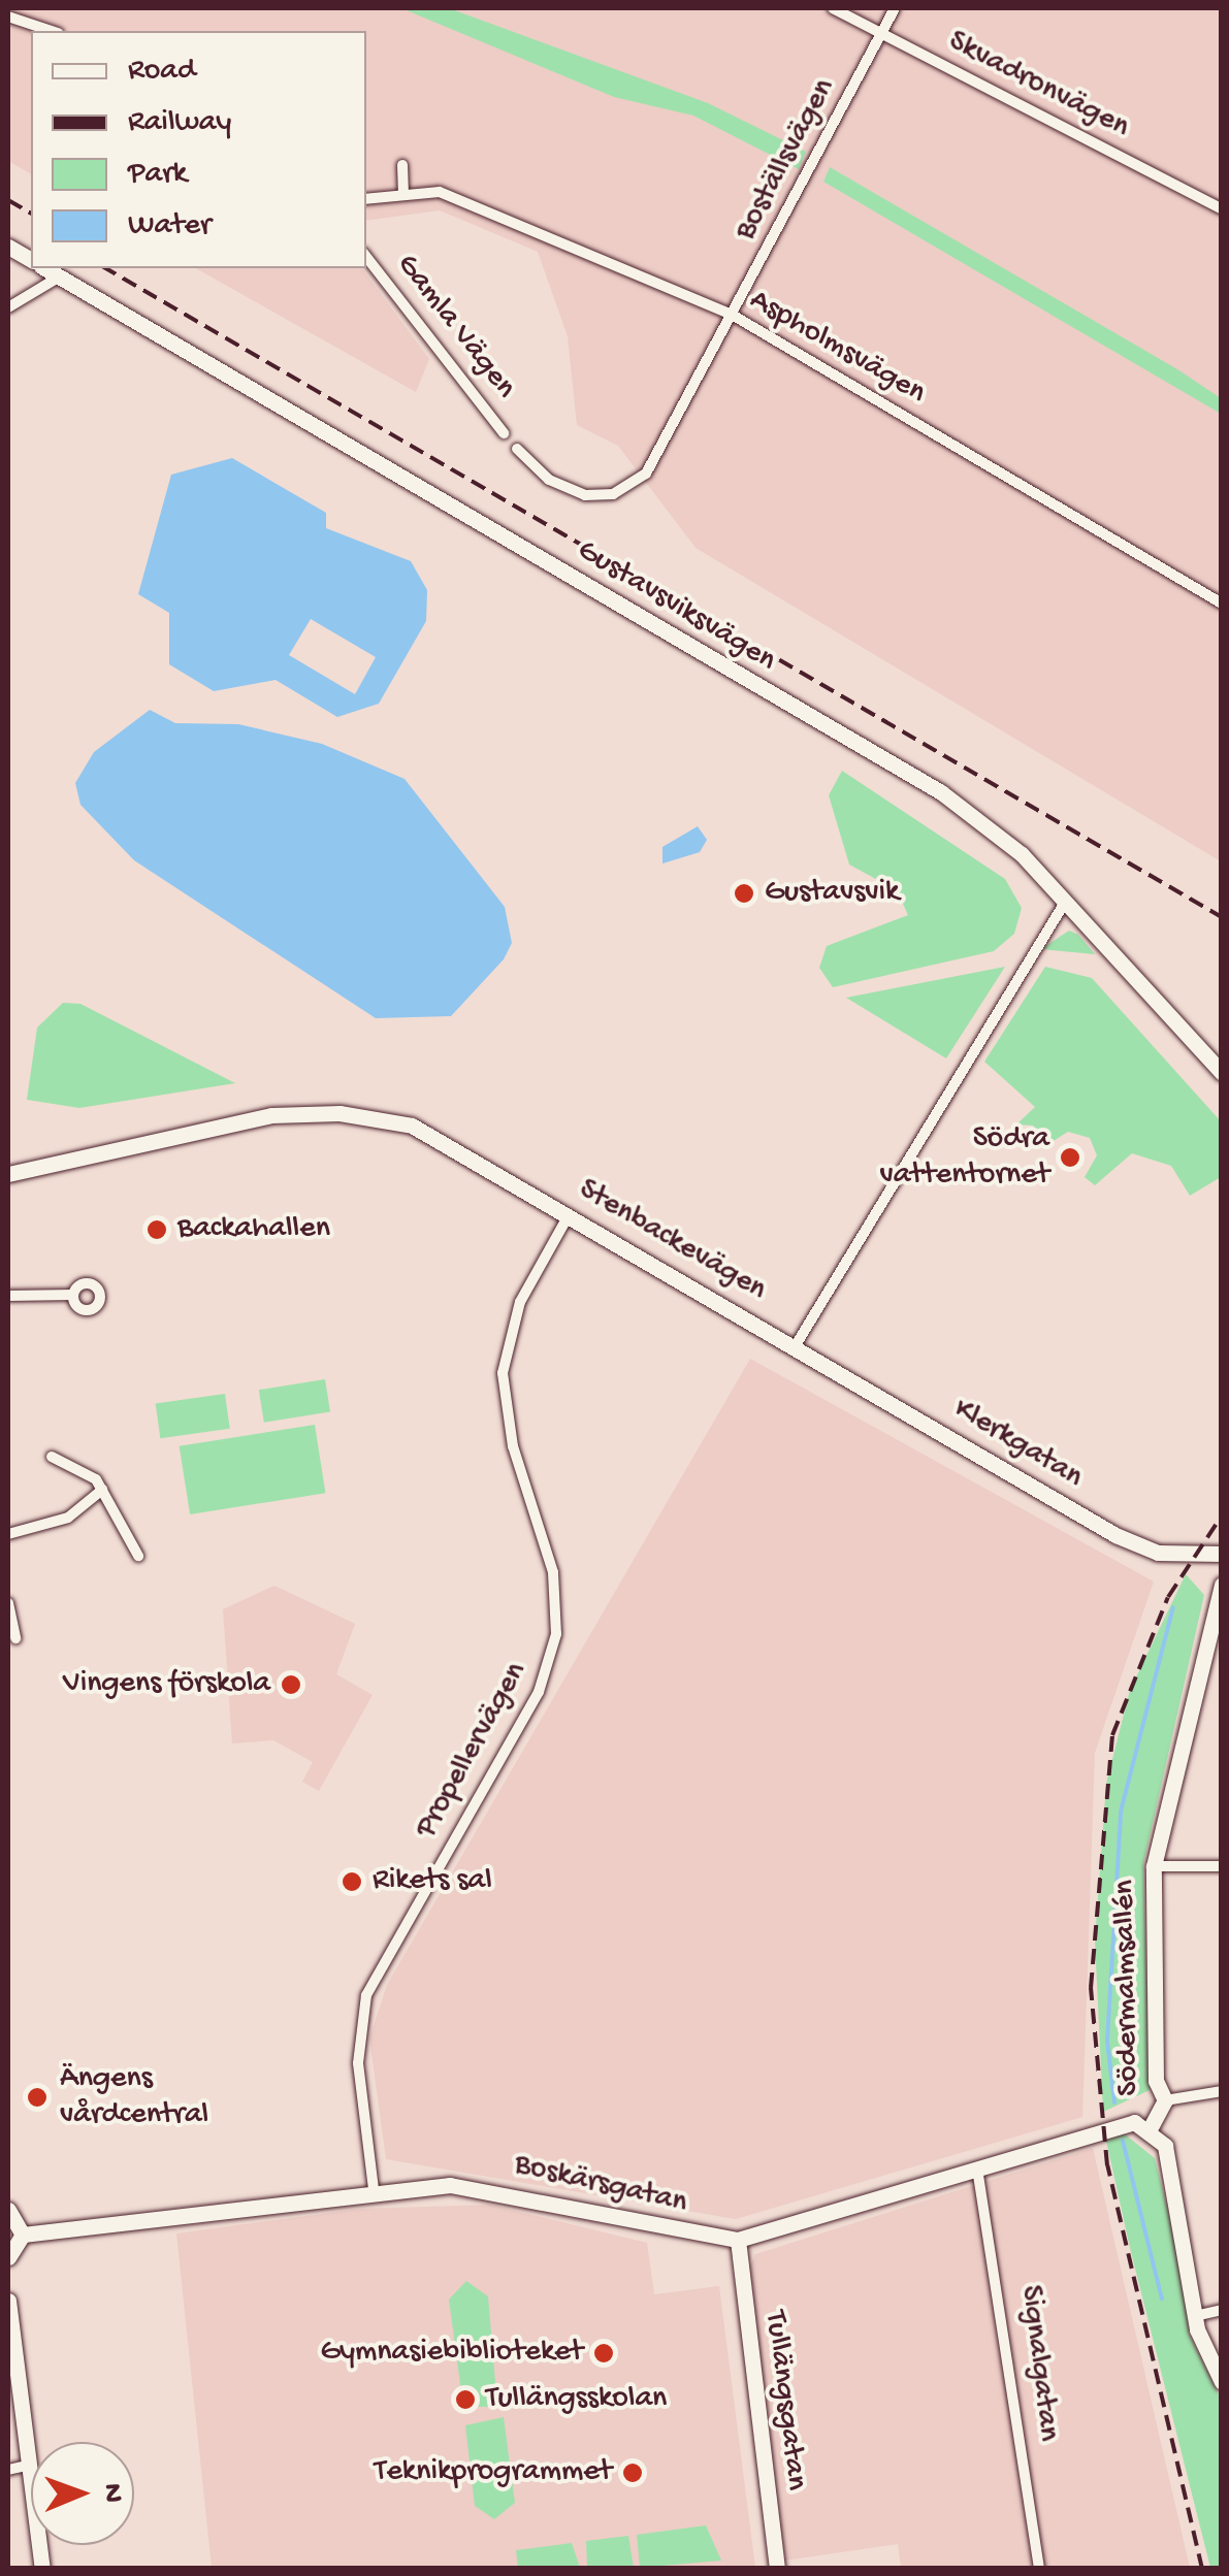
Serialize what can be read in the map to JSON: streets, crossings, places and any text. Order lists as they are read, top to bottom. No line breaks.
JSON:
{"streets":{"street":["Skvadronvägen","Boställsvägen","Gamla Vägen","Aspholmsvägen","Gustavsviksvägen","Stenbackevägen","Klerkgatan","Propellervägen","Södermalmsallén","Boskärsgatan","Signalgatan","Tullängsgatan"]},"crossings":[["Skvadronvägen","Boställsvägen"],["Boställsvägen","Aspholmsvägen"],["Stenbackevägen","Klerkgatan"],["Stenbackevägen","Propellervägen"],["Propellervägen","Boskärsgatan"],["Södermalmsallén","Boskärsgatan"],["Boskärsgatan","Signalgatan"],["Boskärsgatan","Tullängsgatan"]],"places":["Gustavsvik","Södra vattentornet","Backahallen","Vingens förskola","Rikets sal","Ängens vårdcentral","Gymnasiebiblioteket","Tullängsskolan","Teknikprogrammet"],"legend":["Road","Railway","Park","Water"],"north":"right"}
